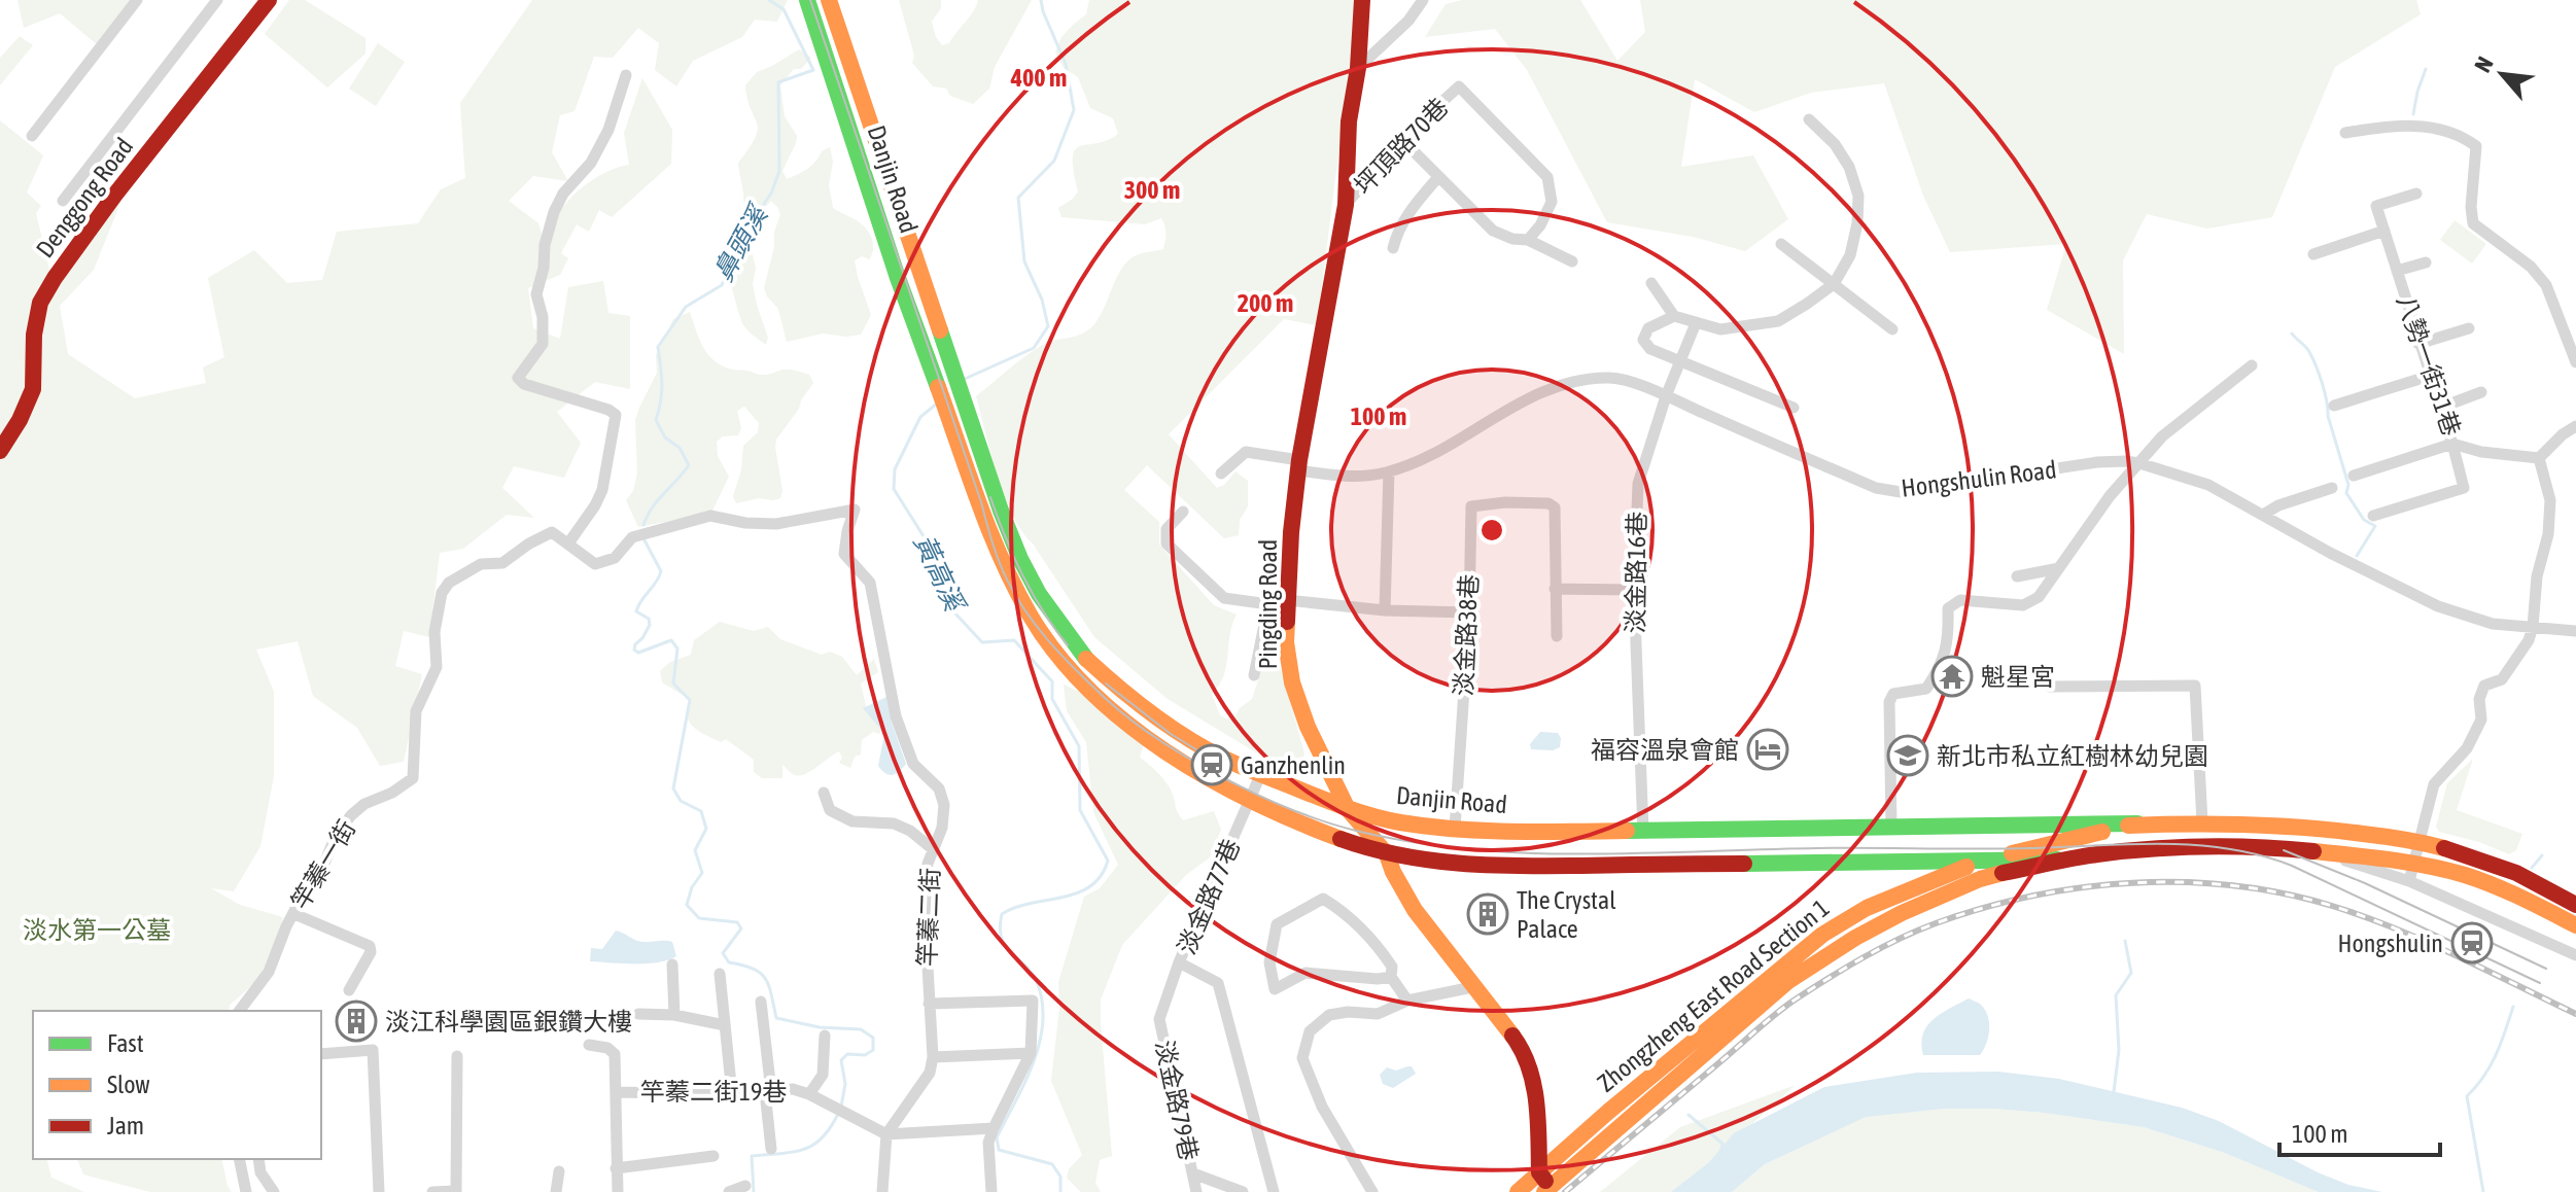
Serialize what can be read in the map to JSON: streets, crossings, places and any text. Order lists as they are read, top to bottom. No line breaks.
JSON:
{"streets":{"main road":["Danjin Road","Denggong Road","Pingding Road","Zhongzheng East Road Section 1"],"street":["坪頂路70巷","八勢一街31巷","Hongshulin Road","淡金路16巷","淡金路38巷","竿蓁一街","淡金路77巷","竿蓁二街","竿蓁二街19巷","淡金路79巷"]},"crossings":[["坪頂路70巷","Pingding Road"],["Danjin Road","淡金路16巷"],["Danjin Road","Pingding Road"],["Danjin Road","淡金路38巷"],["Danjin Road","淡金路77巷"],["Danjin Road","Zhongzheng East Road Section 1"],["Hongshulin Road","淡金路16巷"],["Hongshulin Road","Pingding Road"],["Pingding Road","Zhongzheng East Road Section 1"],["竿蓁一街","竿蓁二街"],["淡金路77巷","淡金路79巷"]],"water":["鼻頭溪","黃高溪"],"parks":["淡水第一公墓"],"places":{"temple":["魁星宮"],"hotel":["福容溫泉會館"],"school or university":["新北市私立紅樹林幼兒園"],"station":["Ganzhenlin","Hongshulin"],"building":["The Crystal Palace","淡江科學園區銀鑽大樓"]},"legend":["Fast","Slow","Jam"],"scale_bar":"100 m","north":"top left","rings":["400 m","300 m","200 m","100 m"]}
